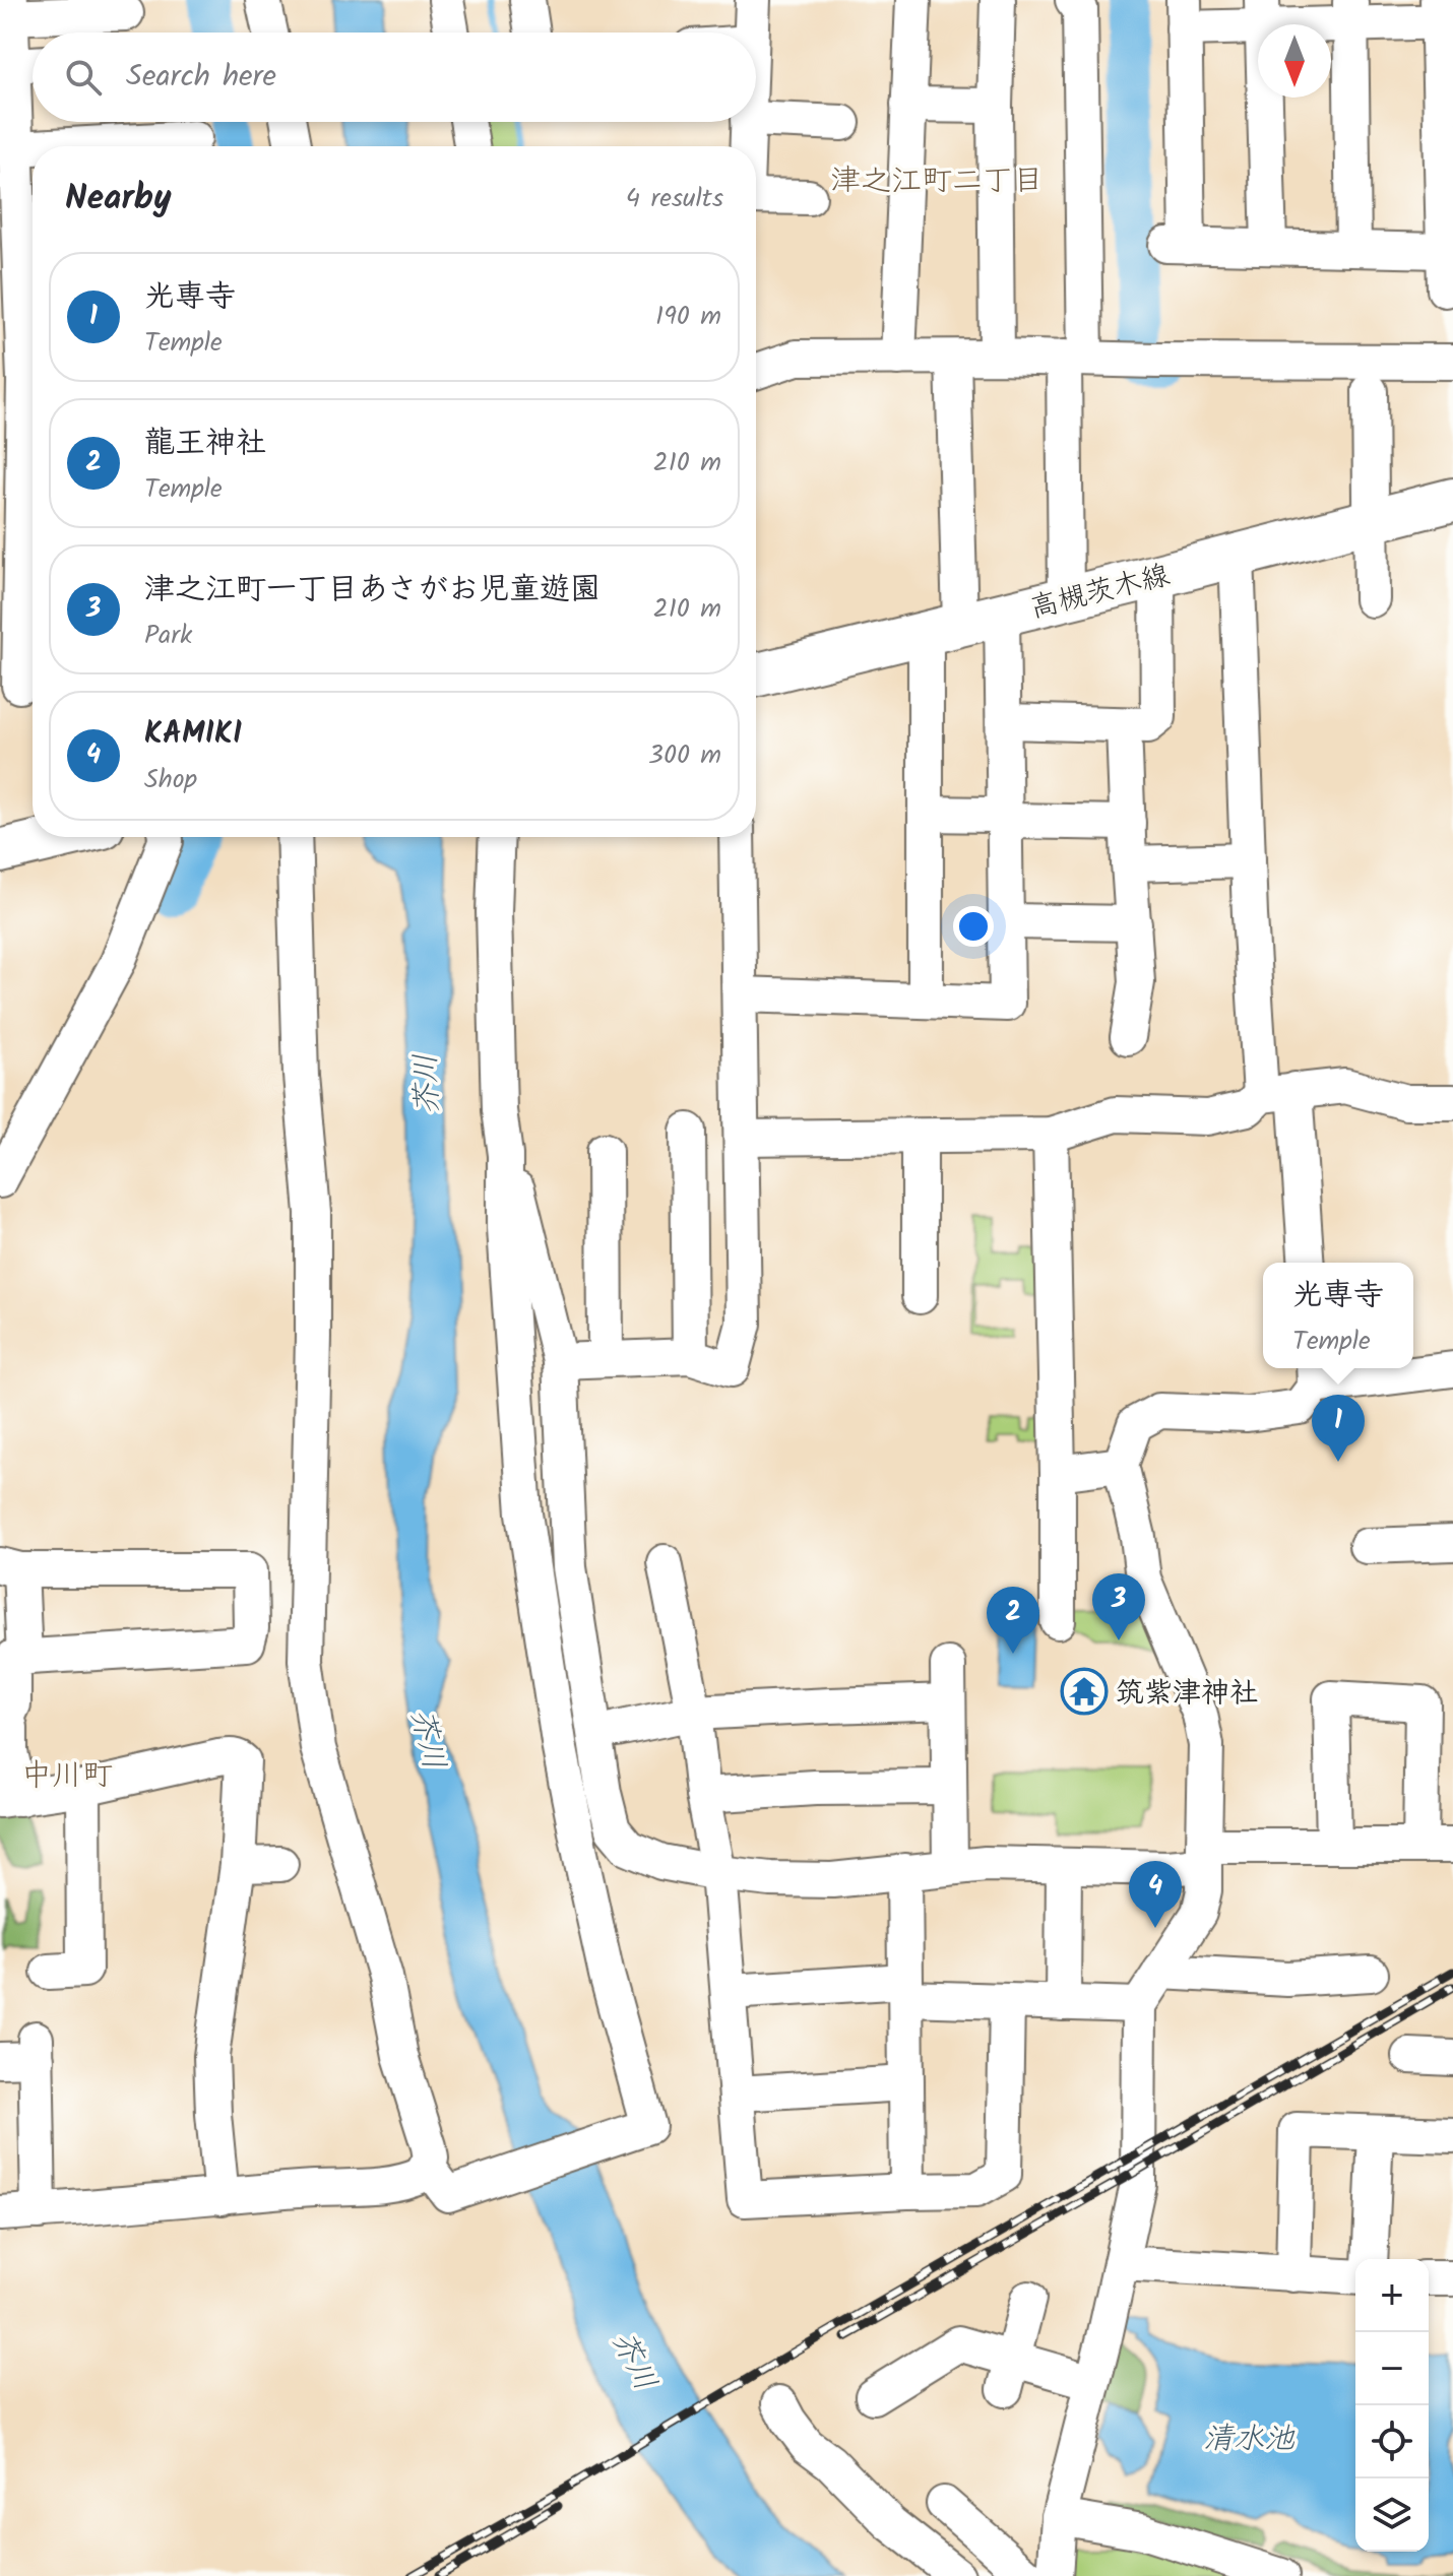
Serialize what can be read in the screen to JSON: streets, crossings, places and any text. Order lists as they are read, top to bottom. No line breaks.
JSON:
{"streets":{"main road":["高槻茨木線"]},"districts":["津之江町二丁目","中川町"],"water":["芥川","清水池"],"places":{"temple":["筑紫津神社"]},"north":"bottom","page":{"search":"Search here","heading":["Nearby","4 results"],"list":[{"mark":"1","name":"光専寺","note":"Temple","value":"190 m"},{"mark":"2","name":"龍王神社","note":"Temple","value":"210 m"},{"mark":"3","name":"津之江町一丁目あさがお児童遊園","note":"Park","value":"210 m"},{"mark":"4","name":"KAMIKI","note":"Shop","value":"300 m"}],"popup":["光専寺","Temple"],"pins":["1","3","2","4"],"map_buttons":["+","−"]}}
